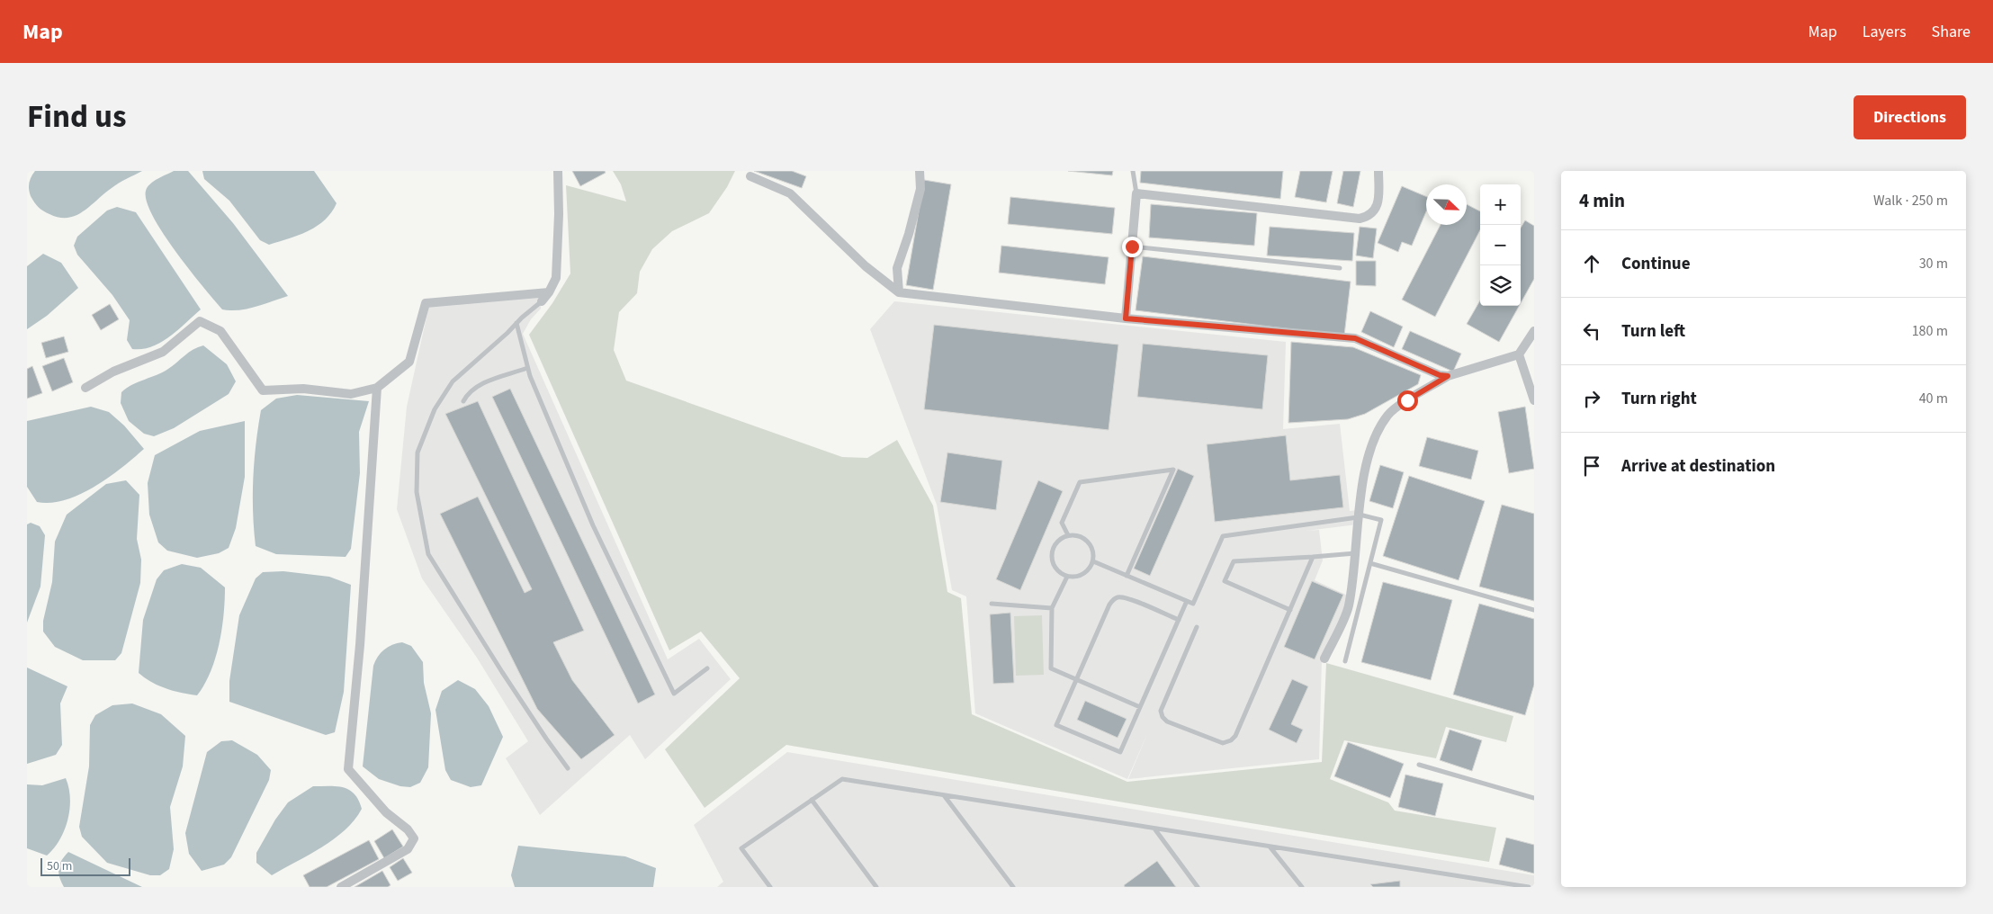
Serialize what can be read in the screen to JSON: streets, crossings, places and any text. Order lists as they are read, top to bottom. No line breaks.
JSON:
{"scale_bar":"50 m","north":"bottom right","page":{"header":"Map","nav":["Map","Layers","Share"],"title":"Find us","buttons":"Directions","heading":["4 min","Walk · 250 m"],"map_buttons":["+","−"],"list":[["Continue","30 m"],["Turn left","180 m"],["Turn right","40 m"],"Arrive at destination"],"scale":"50 m"}}
